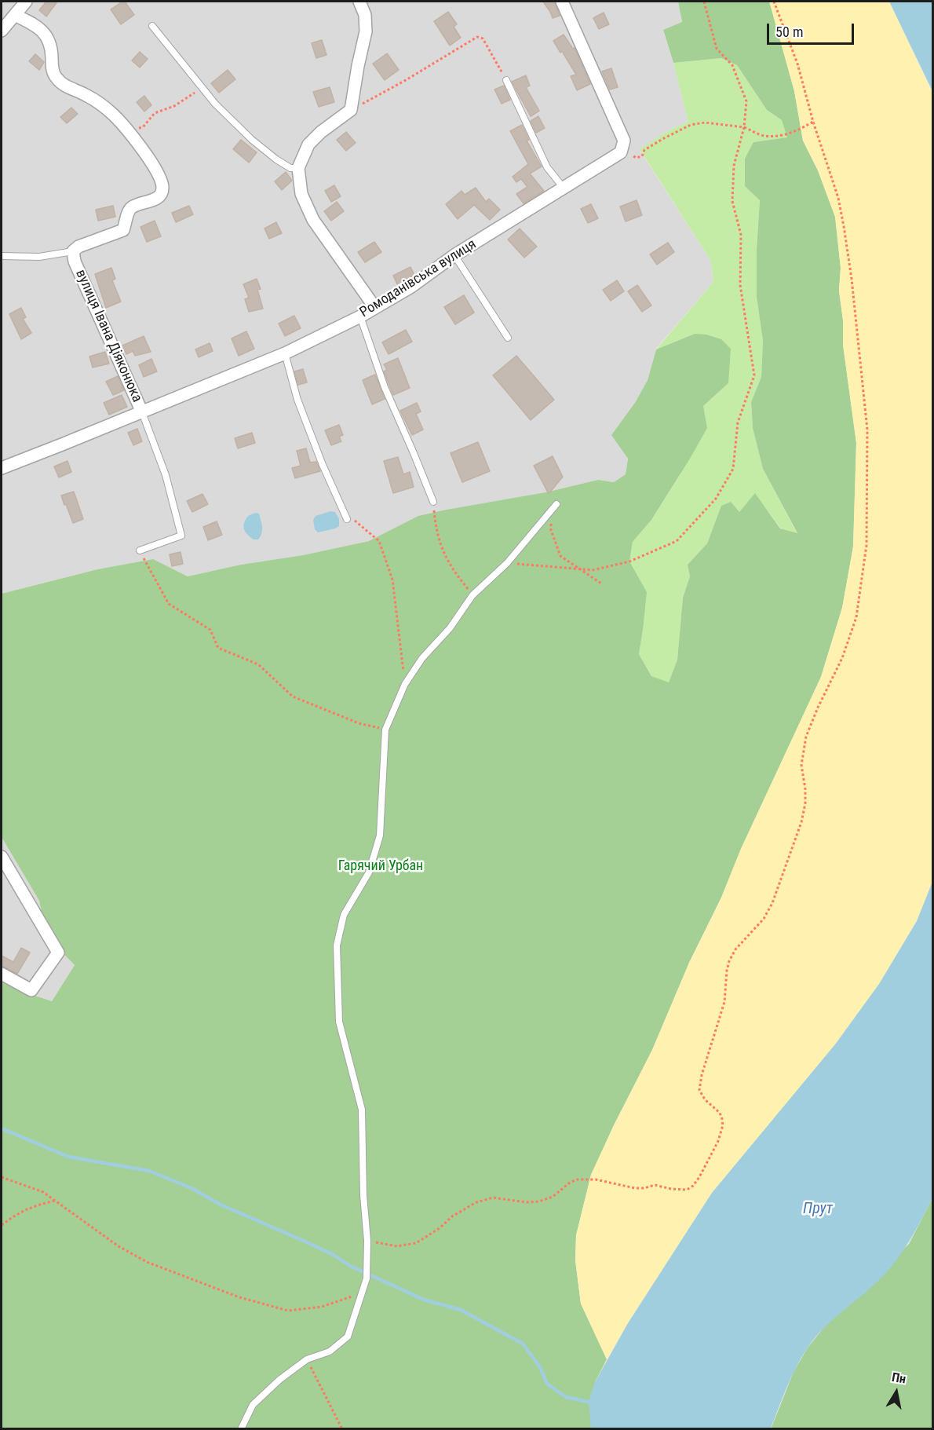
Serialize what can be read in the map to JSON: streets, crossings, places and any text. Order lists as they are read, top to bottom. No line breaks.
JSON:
{"streets":{"street":["Ромоданівська вулиця","вулиця Івана Діяконюка"]},"crossings":[["Ромоданівська вулиця","вулиця Івана Діяконюка"]],"water":["Прут"],"parks":["Гарячий Урбан"],"scale_bar":"50 m","north":"top"}
